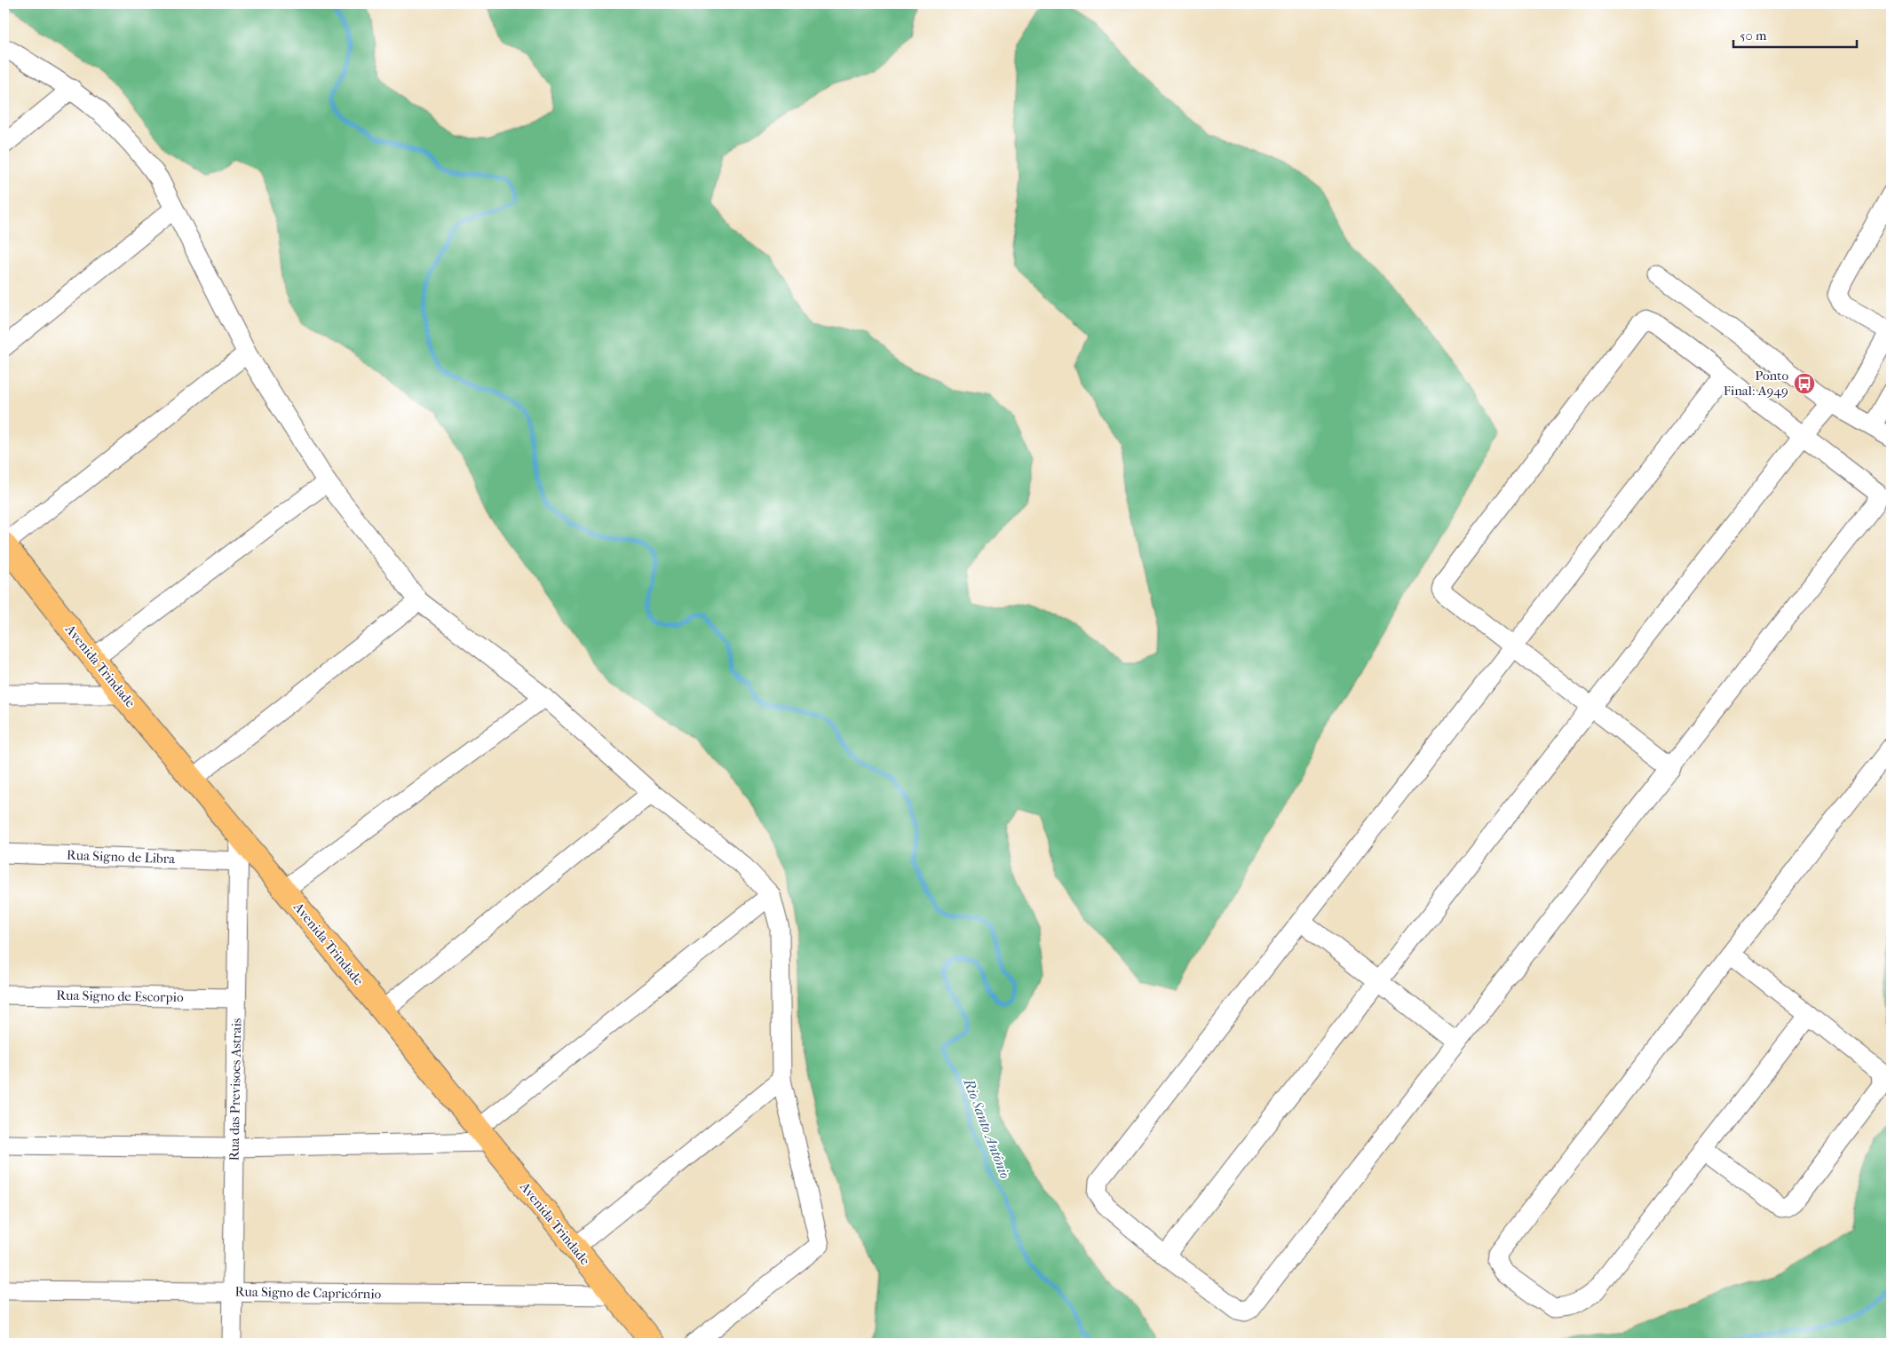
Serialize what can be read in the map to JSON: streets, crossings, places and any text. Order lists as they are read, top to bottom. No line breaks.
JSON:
{"streets":{"main road":["Avenida Trindade"],"street":["Rua Signo de Libra","Rua Signo de Escorpio","Rua das Previsoes Astrais","Rua Signo de Capricórnio"]},"crossings":[["Avenida Trindade","Rua das Previsoes Astrais"],["Avenida Trindade","Rua Signo de Capricórnio"],["Rua Signo de Libra","Rua das Previsoes Astrais"],["Rua Signo de Escorpio","Rua das Previsoes Astrais"],["Rua das Previsoes Astrais","Rua Signo de Capricórnio"]],"water":["Rio Santo Antônio"],"places":{"bus stop":["Ponto Final: A949"]},"scale_bar":"50 m"}
